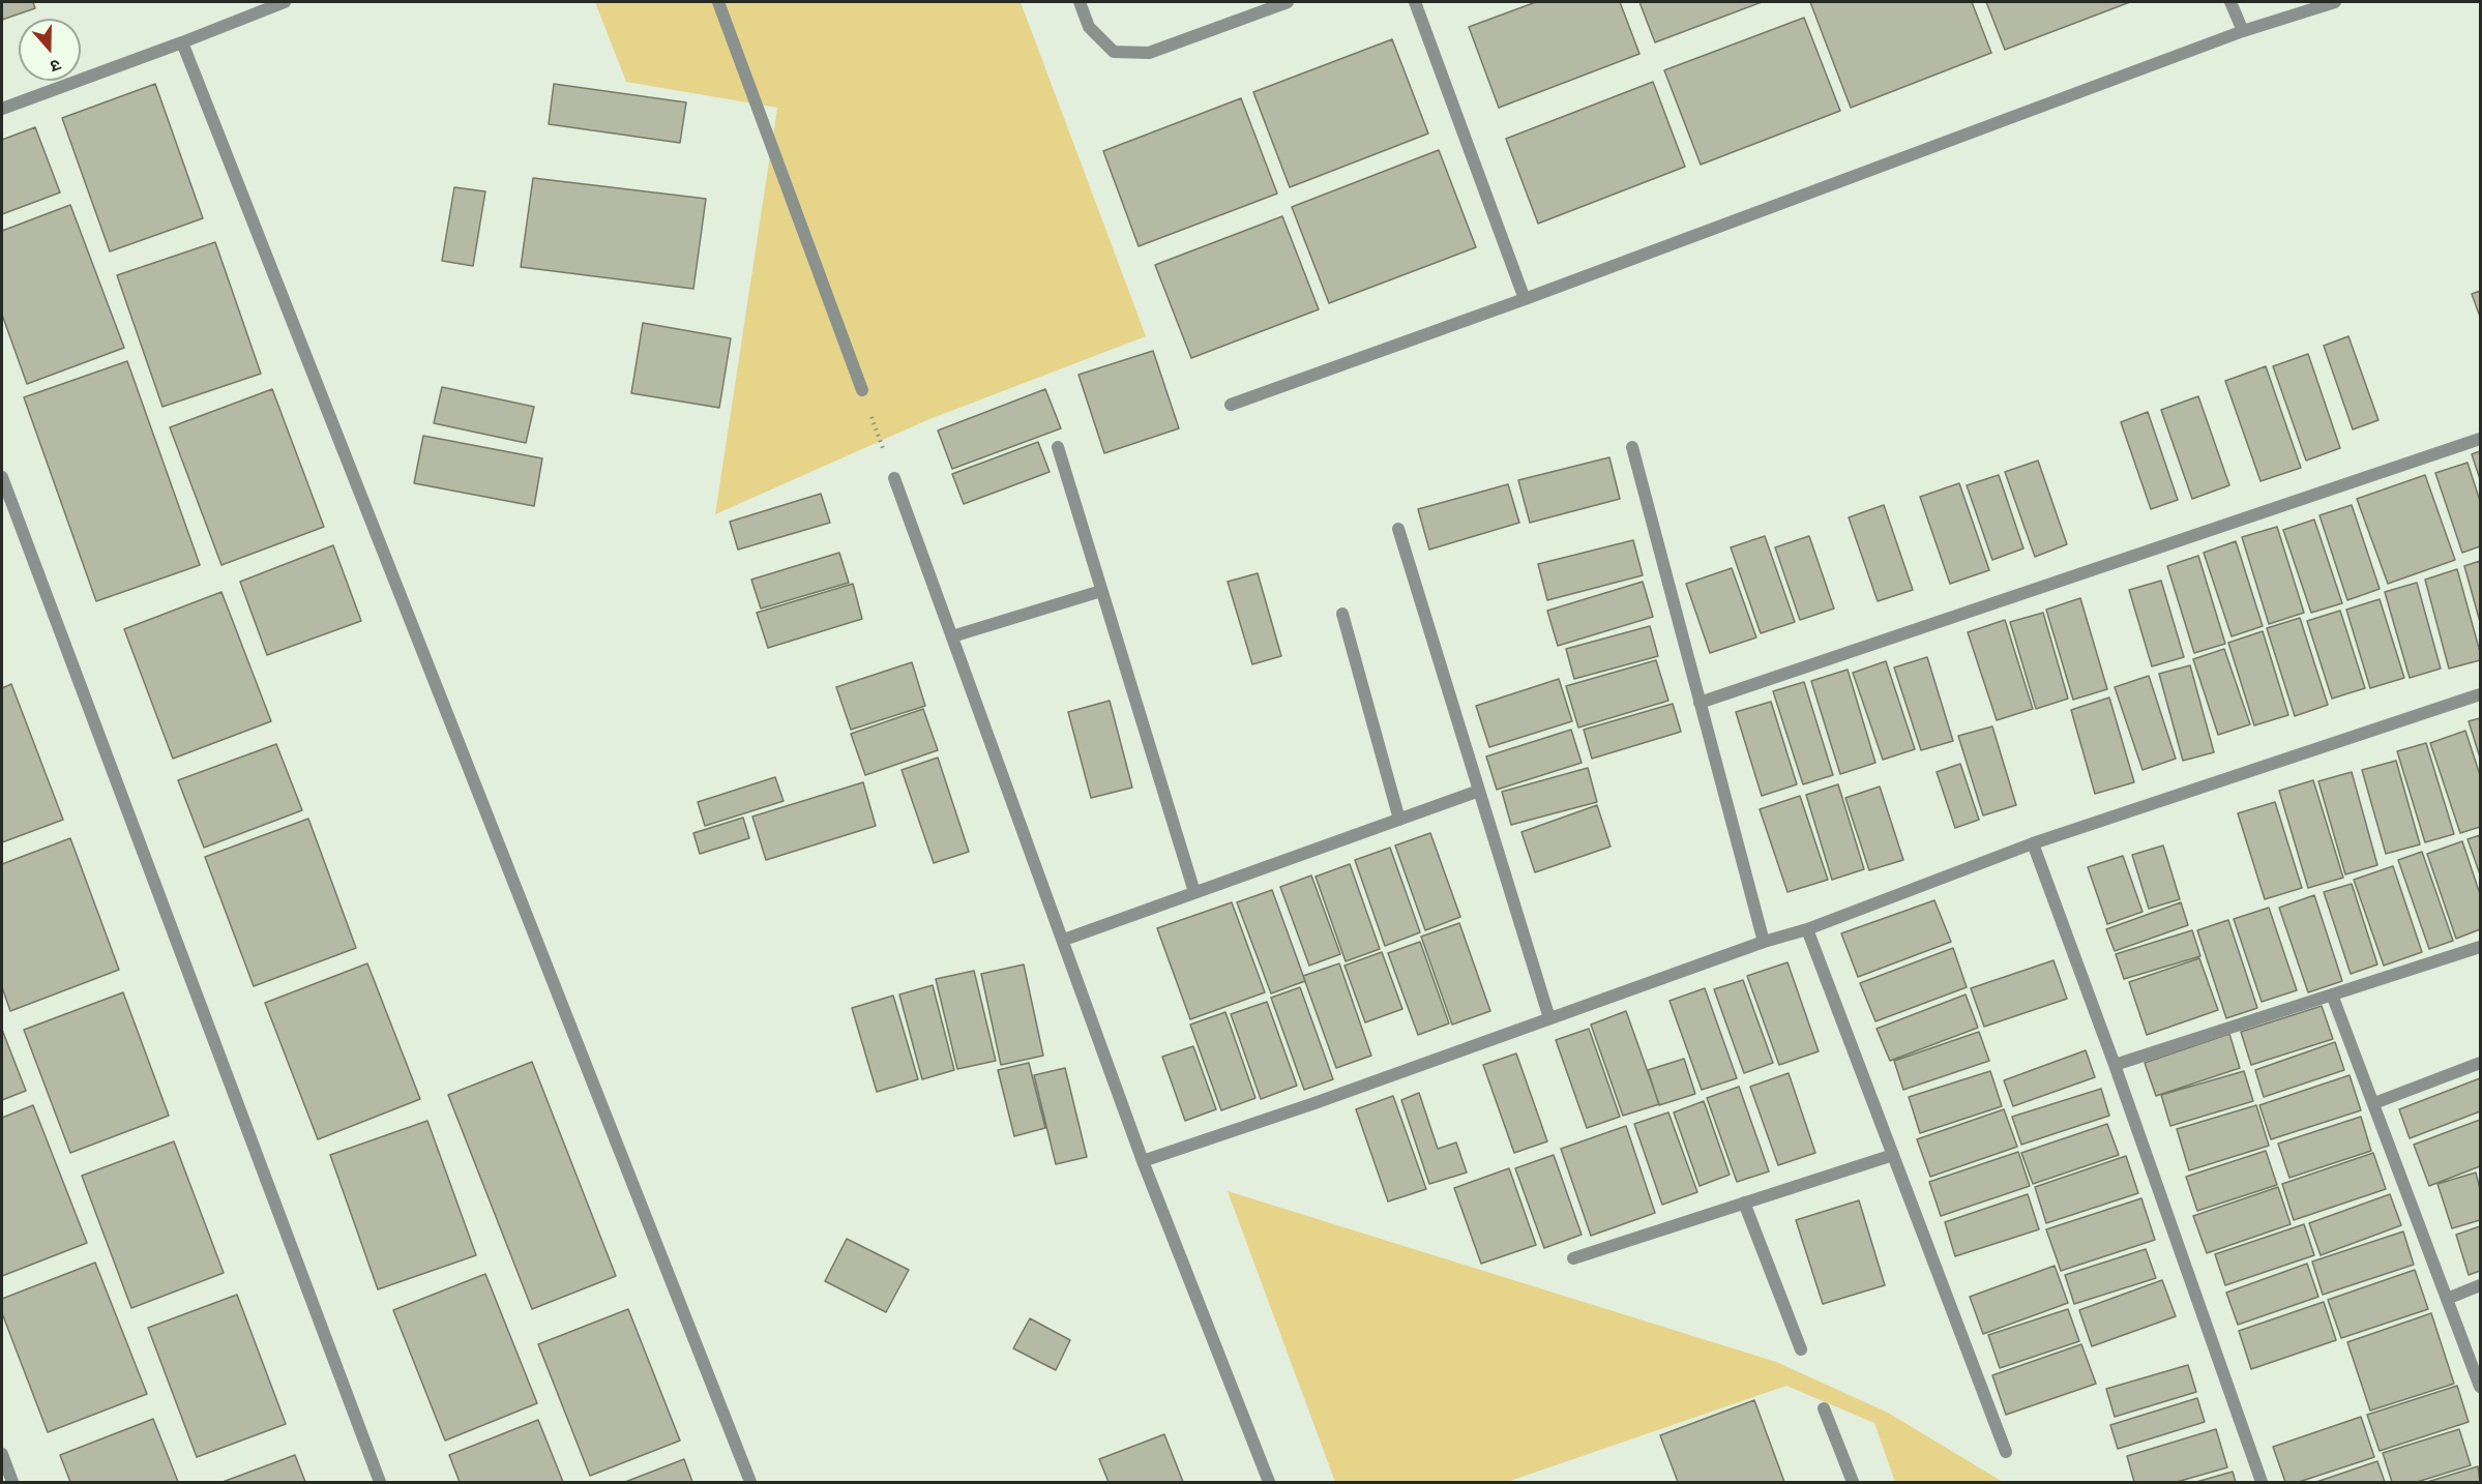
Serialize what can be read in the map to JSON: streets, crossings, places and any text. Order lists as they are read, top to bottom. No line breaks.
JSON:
{"north":"bottom"}
